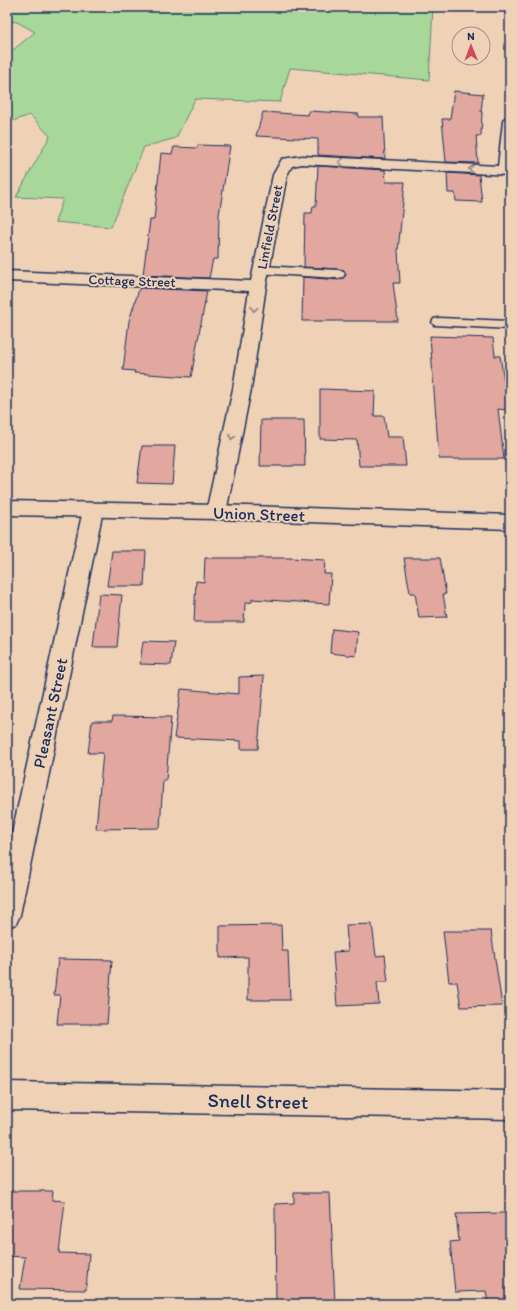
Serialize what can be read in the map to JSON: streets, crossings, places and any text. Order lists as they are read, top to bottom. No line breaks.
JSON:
{"streets":{"street":["Linfield Street","Cottage Street","Union Street","Pleasant Street","Snell Street"]},"crossings":[["Linfield Street","Cottage Street"],["Linfield Street","Union Street"],["Union Street","Pleasant Street"]],"north":"top"}
